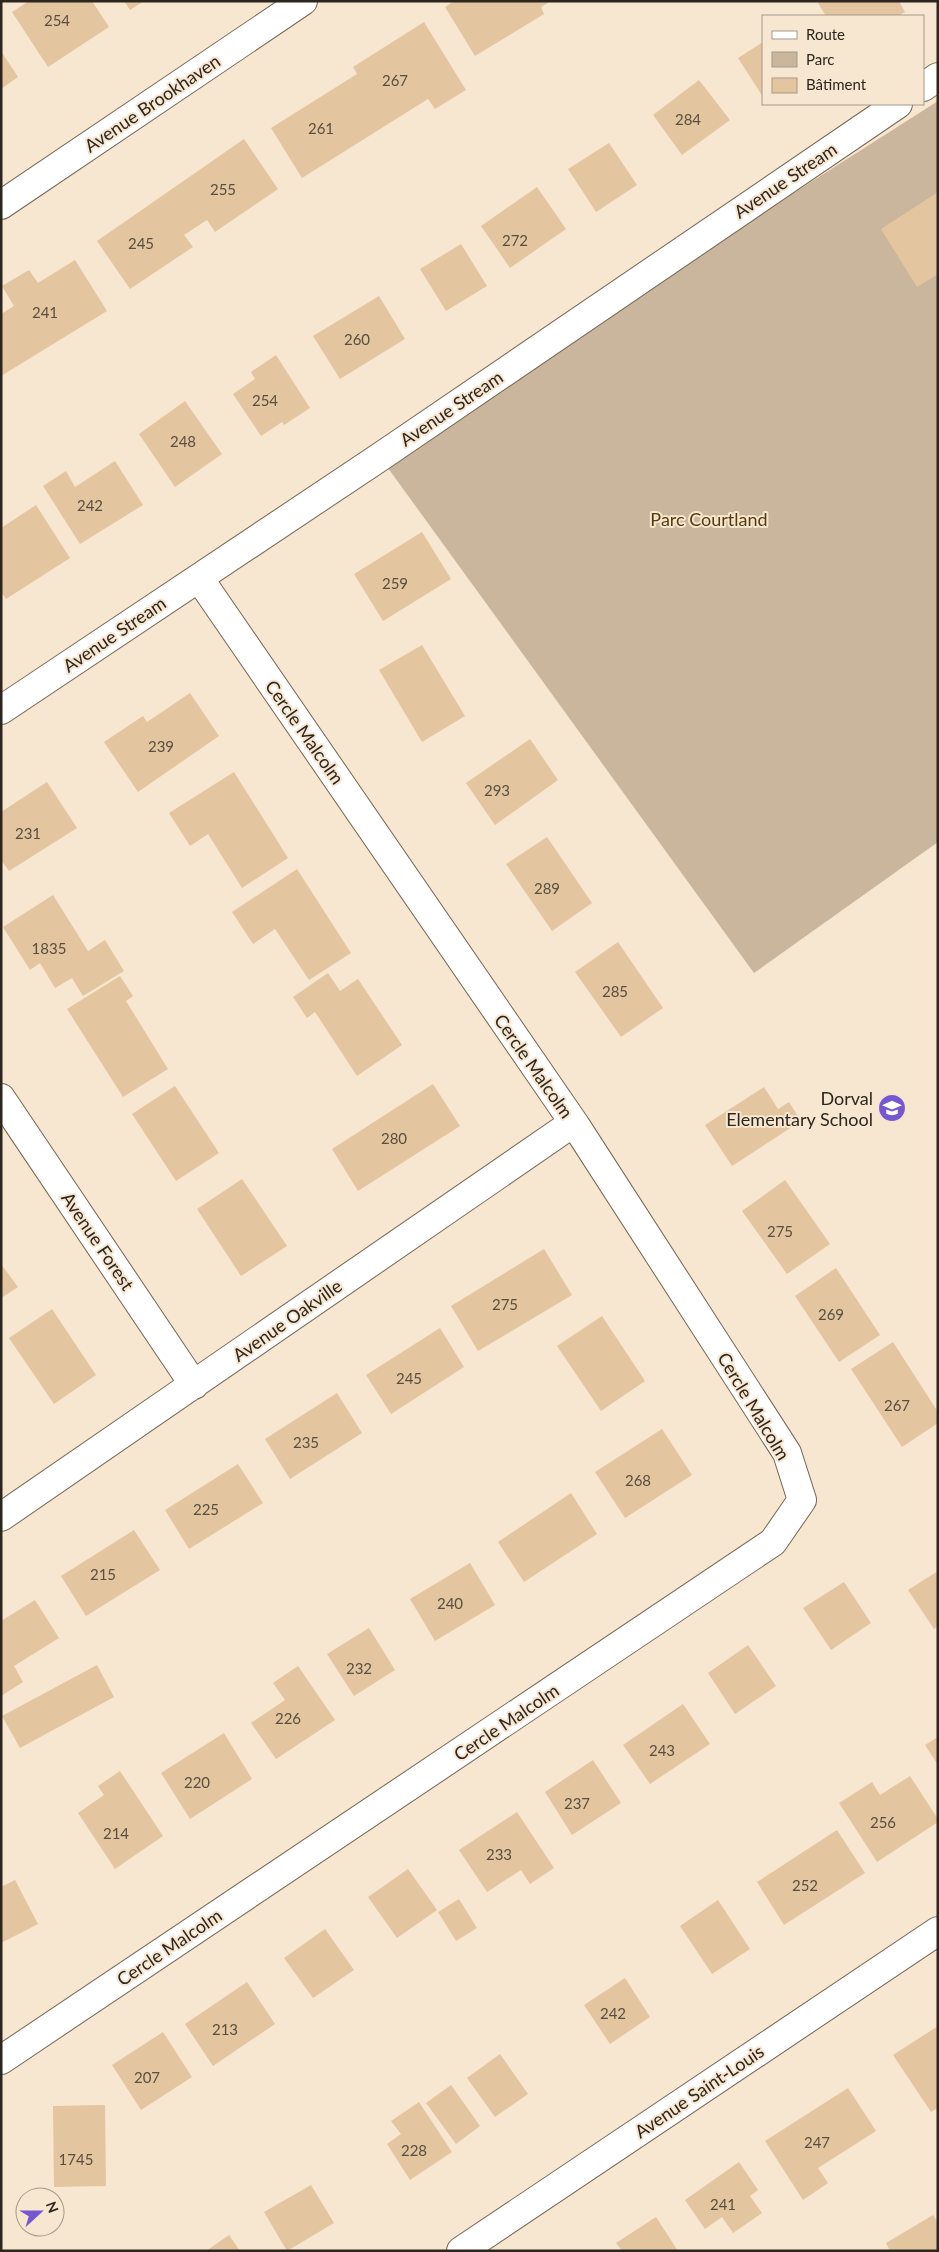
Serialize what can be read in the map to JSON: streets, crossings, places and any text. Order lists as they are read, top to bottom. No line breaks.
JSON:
{"streets":{"street":["Avenue Brookhaven","Avenue Stream","Cercle Malcolm","Avenue Forest","Avenue Oakville","Avenue Saint-Louis"]},"crossings":[["Avenue Stream","Cercle Malcolm"],["Cercle Malcolm","Avenue Oakville"],["Avenue Forest","Avenue Oakville"]],"parks":["Parc Courtland"],"places":{"school or university":["Dorval Elementary School"]},"house_numbers":["254","267","284","261","255","272","245","241","260","254","248","242","259","239","293","231","289","1835","285","280","275","275","269","245","267","235","268","225","215","240","232","226","243","220","237","256","214","233","252","242","213","207","247","228","1745","241"],"legend":["Route","Parc","Bâtiment"],"north":"right"}
